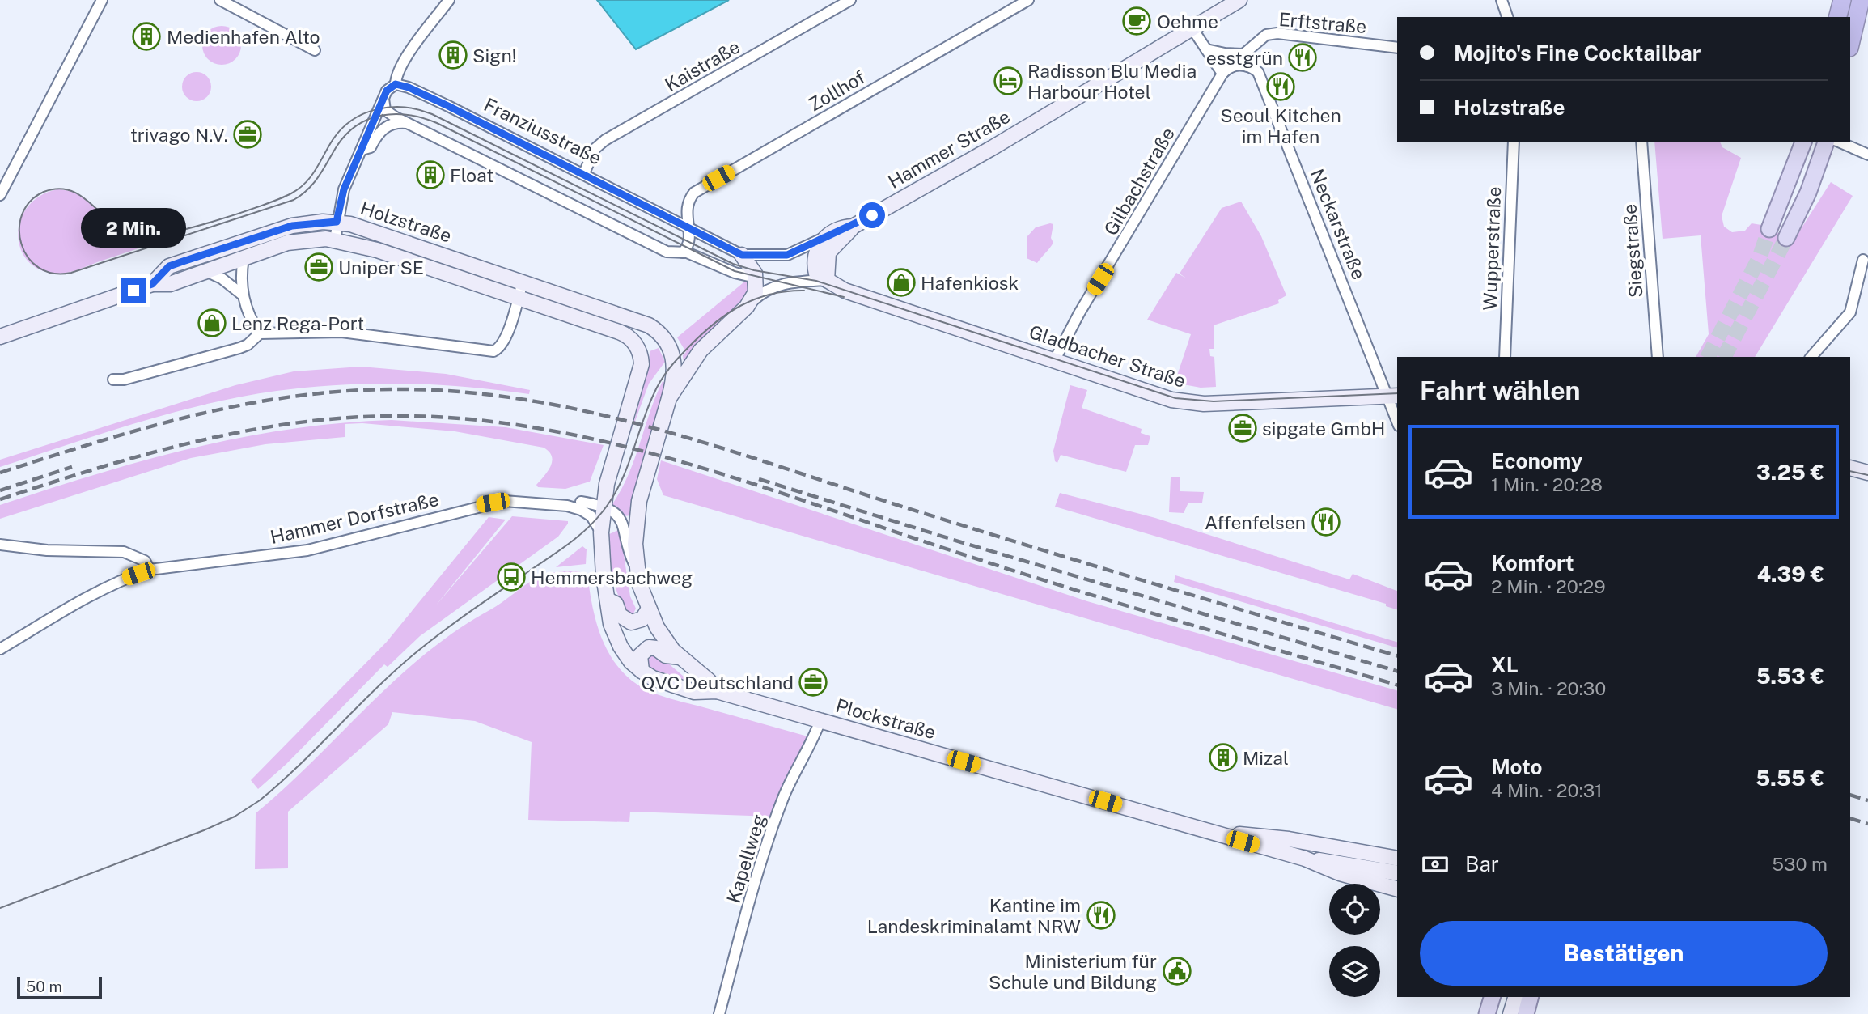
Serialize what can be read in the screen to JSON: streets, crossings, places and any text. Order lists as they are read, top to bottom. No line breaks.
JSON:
{"streets":{"main road":["Hammer Straße","Holzstraße","Gladbacher Straße","Plockstraße"],"street":["Erftstraße","Kaistraße","Zollhof","Franziusstraße","Gilbachstraße","Neckarstraße","Wupperstraße","Siegstraße","Hammer Dorfstraße","Kapellweg"]},"crossings":[["Kaistraße","Franziusstraße"],["Zollhof","Franziusstraße"],["Franziusstraße","Hammer Straße"],["Hammer Straße","Gladbacher Straße"],["Gilbachstraße","Neckarstraße"],["Gilbachstraße","Gladbacher Straße"],["Holzstraße","Plockstraße"],["Neckarstraße","Gladbacher Straße"],["Hammer Dorfstraße","Plockstraße"],["Plockstraße","Kapellweg"]],"places":{"cafe":["Oehme"],"building":["Medienhafen Alto","Sign!","Float","Mizal"],"restaurant":["esstgrün","Seoul Kitchen im Hafen","Affenfelsen","Kantine im Landeskriminalamt NRW"],"hotel":["Radisson Blu Media Harbour Hotel"],"office":["trivago N.V.","Uniper SE","sipgate GmbH","QVC Deutschland"],"shop":["Hafenkiosk","Lenz Rega-Port"],"bus stop":["Hemmersbachweg"],"public building":["Ministerium für Schule und Bildung"]},"scale_bar":"50 m","page":{"banner":["Mojito's Fine Cocktailbar","Holzstraße"],"bubble":"2 Min.","heading":"Fahrt wählen","list":[{"name":"Economy","note":"1 Min. · 20:28","value":"3.25 €"},{"name":"Komfort","note":"2 Min. · 20:29","value":"4.39 €"},{"name":"XL","note":"3 Min. · 20:30","value":"5.53 €"},{"name":"Moto","note":"4 Min. · 20:31","value":"5.55 €"}],"pay":["Bar","530 m"],"buttons":"Bestätigen","scale":"50 m"}}
